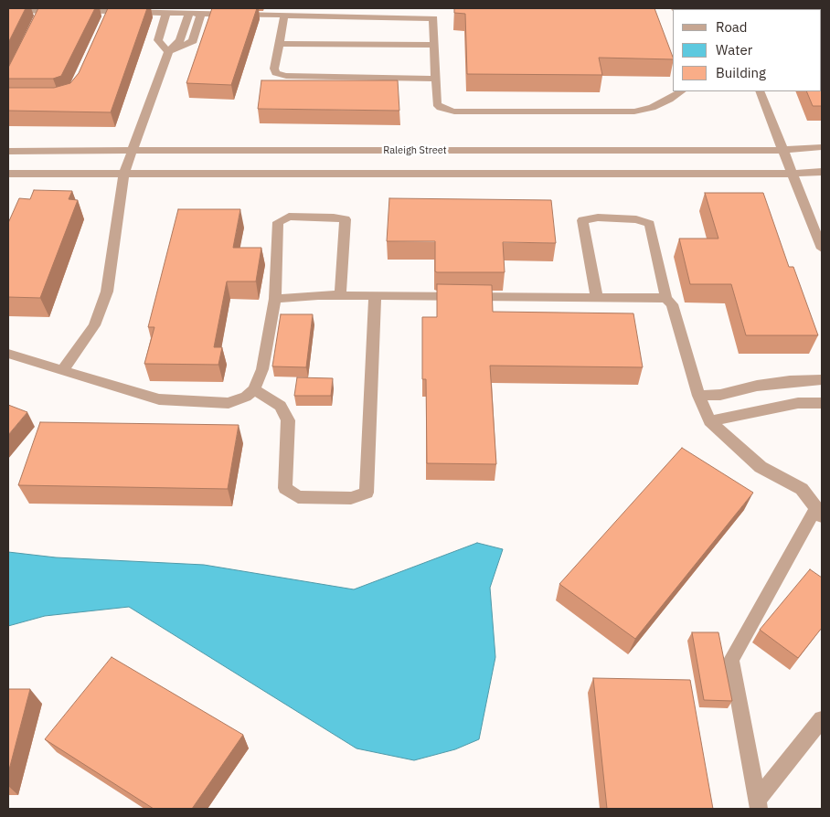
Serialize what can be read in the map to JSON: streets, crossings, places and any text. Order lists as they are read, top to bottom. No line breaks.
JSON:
{"streets":{"street":["Raleigh Street"]},"legend":["Road","Water","Building"]}
